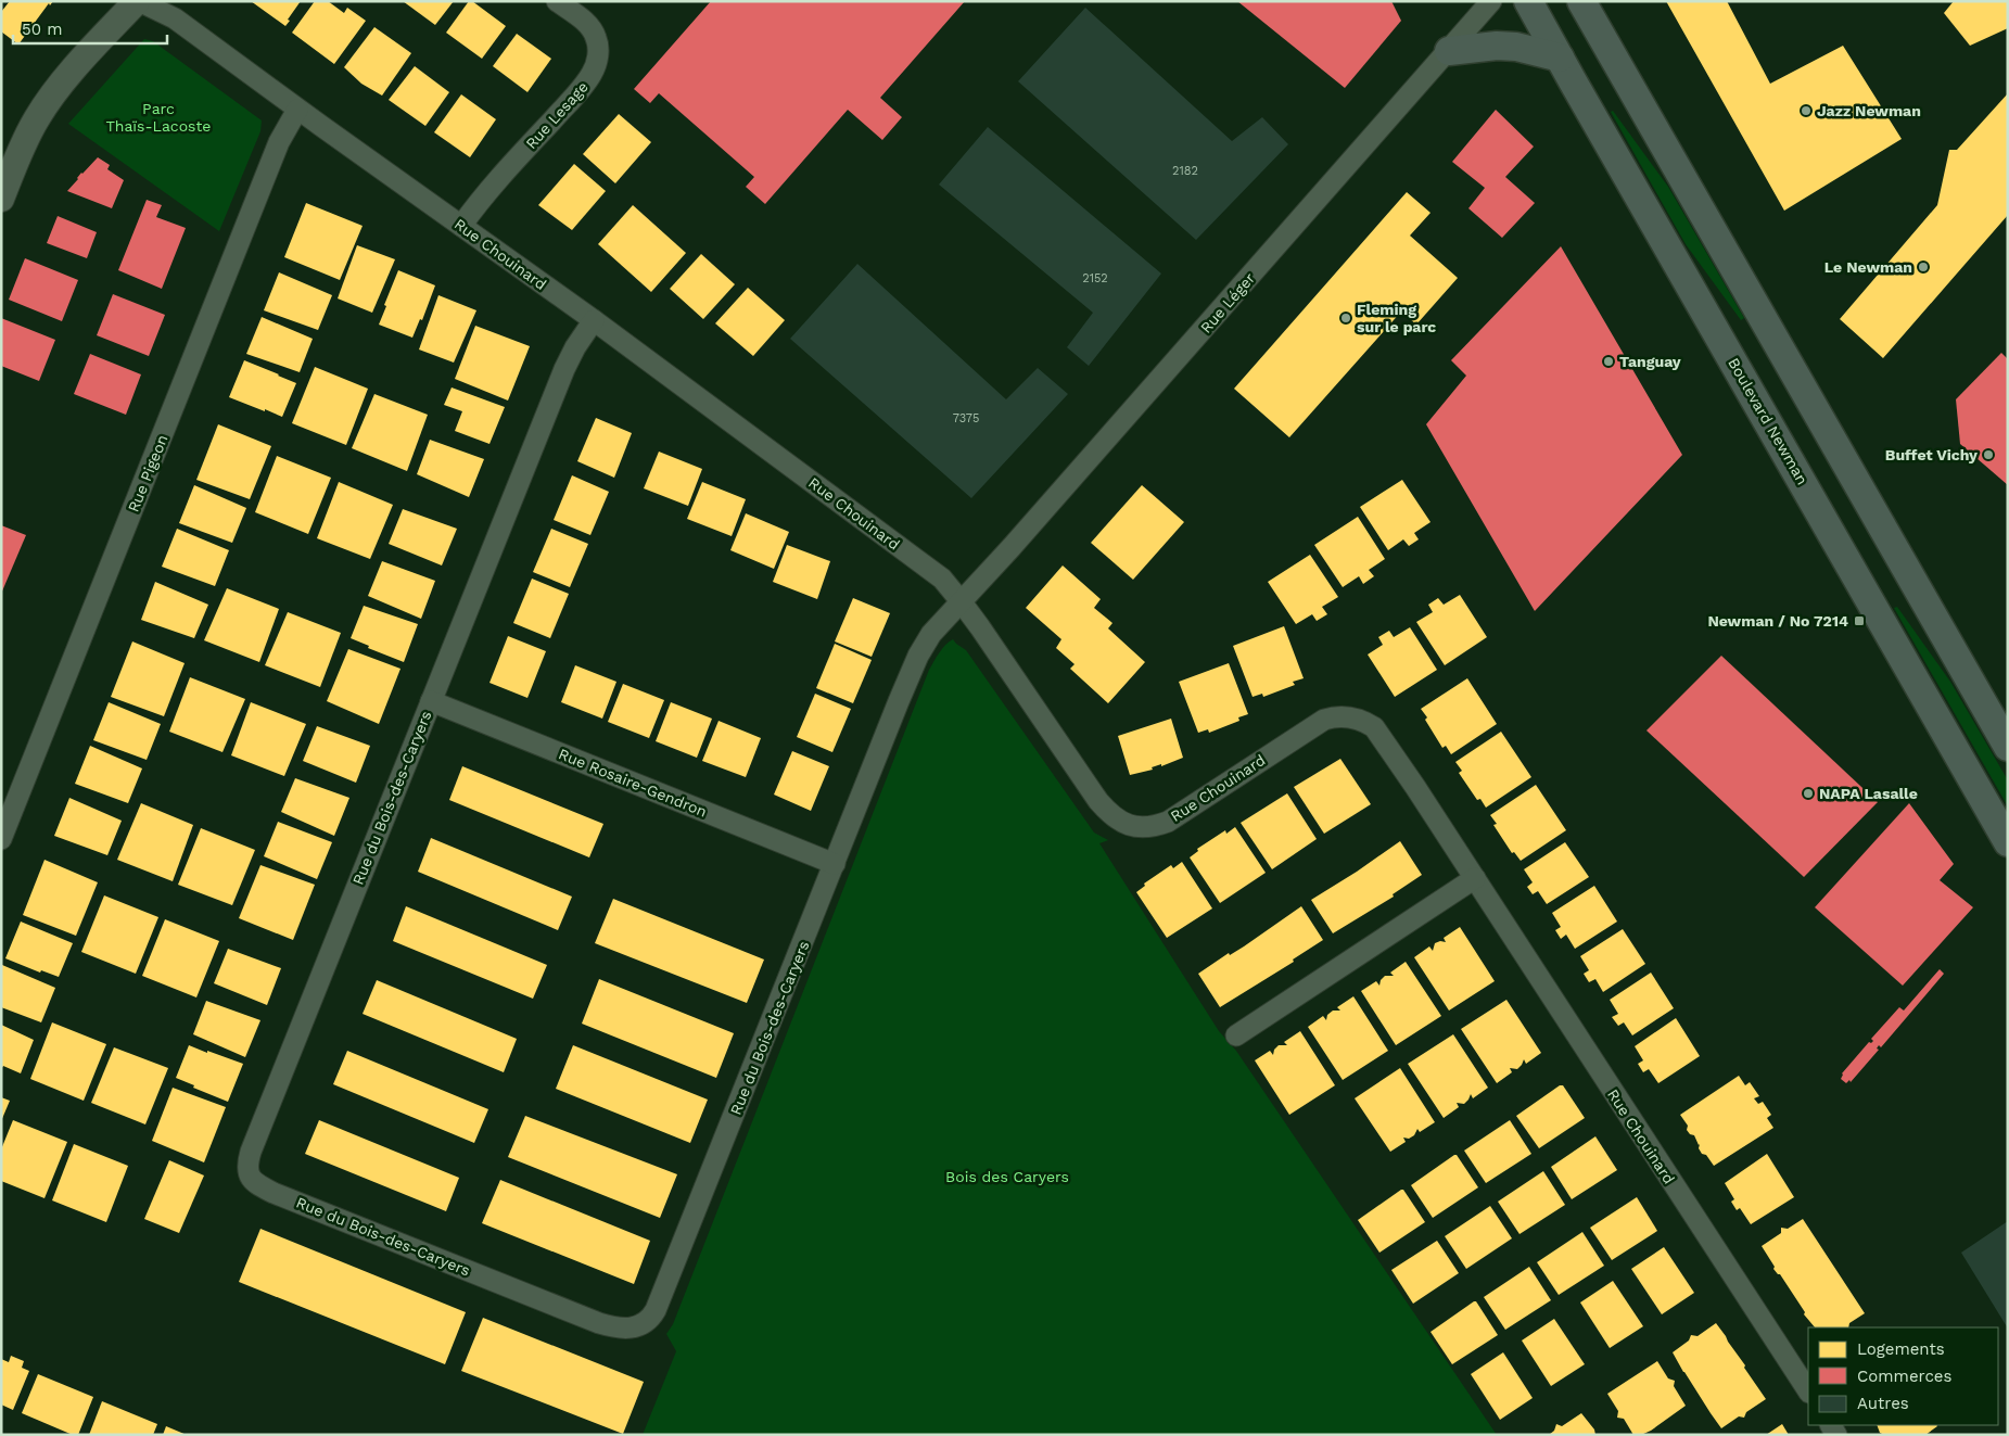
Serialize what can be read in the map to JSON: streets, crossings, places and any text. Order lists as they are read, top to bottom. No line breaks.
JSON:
{"streets":{"main road":["Boulevard Newman"],"street":["Rue Lesage","Rue Chouinard","Rue Léger","Rue Pigeon","Rue Rosaire-Gendron","Rue du Bois-des-Caryers"]},"crossings":[["Rue Lesage","Rue Chouinard"],["Rue Chouinard","Rue Léger"],["Rue Chouinard","Rue Pigeon"],["Rue Chouinard","Rue du Bois-des-Caryers"],["Rue Léger","Rue du Bois-des-Caryers"],["Rue Rosaire-Gendron","Rue du Bois-des-Caryers"]],"parks":["Parc Thaïs-Lacoste","Bois des Caryers"],"places":{"other":["Jazz Newman","Le Newman","Fleming sur le parc","Tanguay","Buffet Vichy","NAPA Lasalle"],"transit":["Newman / No 7214"]},"house_numbers":["2182","2152","7375"],"legend":["Logements","Commerces","Autres"],"scale_bar":"50 m"}
